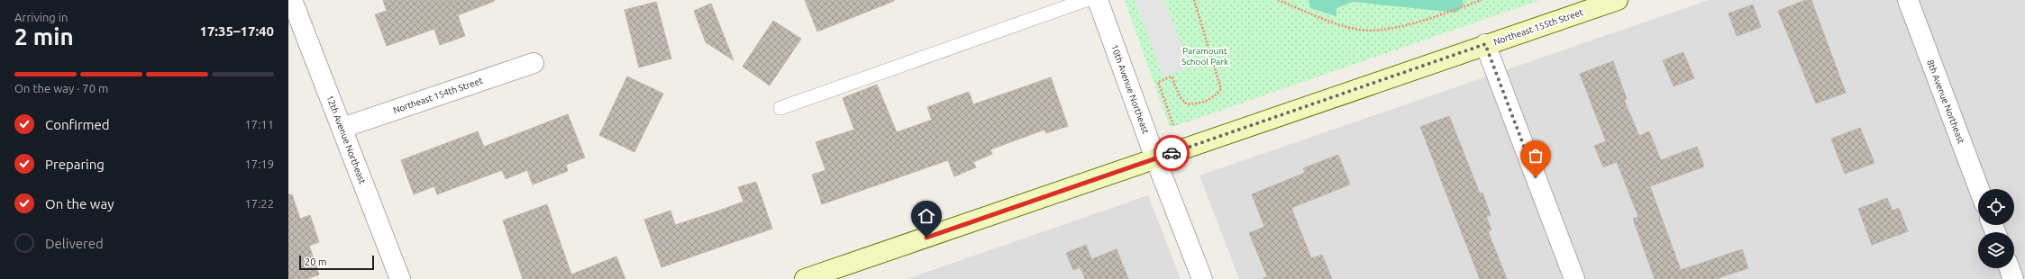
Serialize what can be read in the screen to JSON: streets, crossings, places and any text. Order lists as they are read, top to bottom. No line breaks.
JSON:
{"streets":{"street":["Northeast 155th Street","10th Avenue Northeast","Northeast 154th Street","8th Avenue Northeast","12th Avenue Northeast"]},"crossings":[["Northeast 155th Street","10th Avenue Northeast"],["Northeast 154th Street","12th Avenue Northeast"]],"parks":["Paramount School Park"],"scale_bar":"20 m","page":{"heading":["2 min","Arriving in","17:35–17:40"],"bar":"On the way · 70 m","list":[["Confirmed","17:11"],["Preparing","17:19"],["On the way","17:22"],"Delivered"],"scale":"20 m"}}
